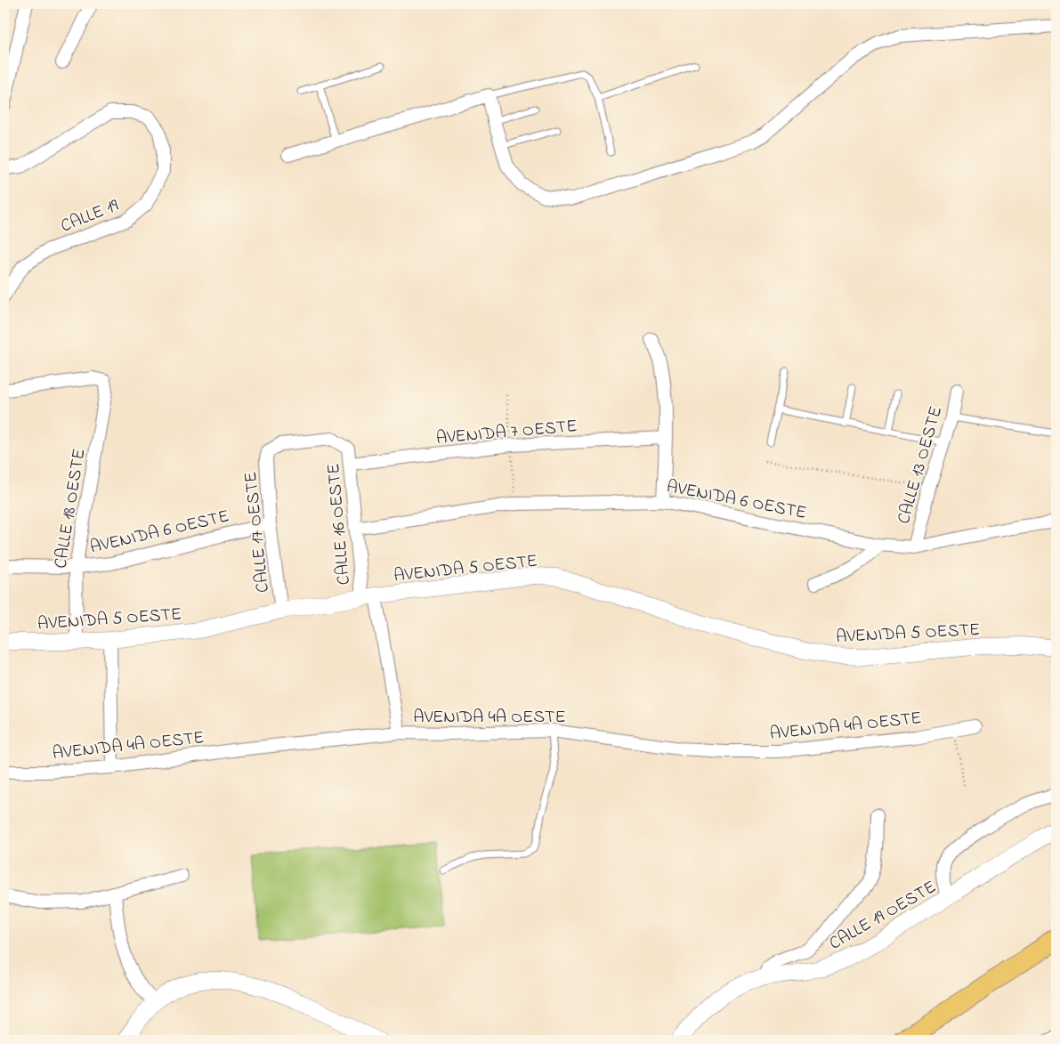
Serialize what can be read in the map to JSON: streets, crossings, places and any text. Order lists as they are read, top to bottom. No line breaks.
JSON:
{"streets":{"street":["CALLE 19","AVENIDA 7 OESTE","CALLE 13 OESTE","AVENIDA 6 OESTE","CALLE 18 OESTE","CALLE 16 OESTE","CALLE 17 OESTE","AVENIDA 5 OESTE","AVENIDA 4A OESTE","CALLE 19 OESTE"]},"crossings":[["AVENIDA 7 OESTE","CALLE 16 OESTE"],["CALLE 13 OESTE","AVENIDA 6 OESTE"],["AVENIDA 6 OESTE","CALLE 18 OESTE"],["AVENIDA 6 OESTE","CALLE 16 OESTE"],["AVENIDA 6 OESTE","CALLE 17 OESTE"],["CALLE 18 OESTE","AVENIDA 5 OESTE"],["CALLE 16 OESTE","CALLE 17 OESTE"],["CALLE 16 OESTE","AVENIDA 5 OESTE"],["CALLE 16 OESTE","AVENIDA 4A OESTE"],["CALLE 17 OESTE","AVENIDA 5 OESTE"]]}
